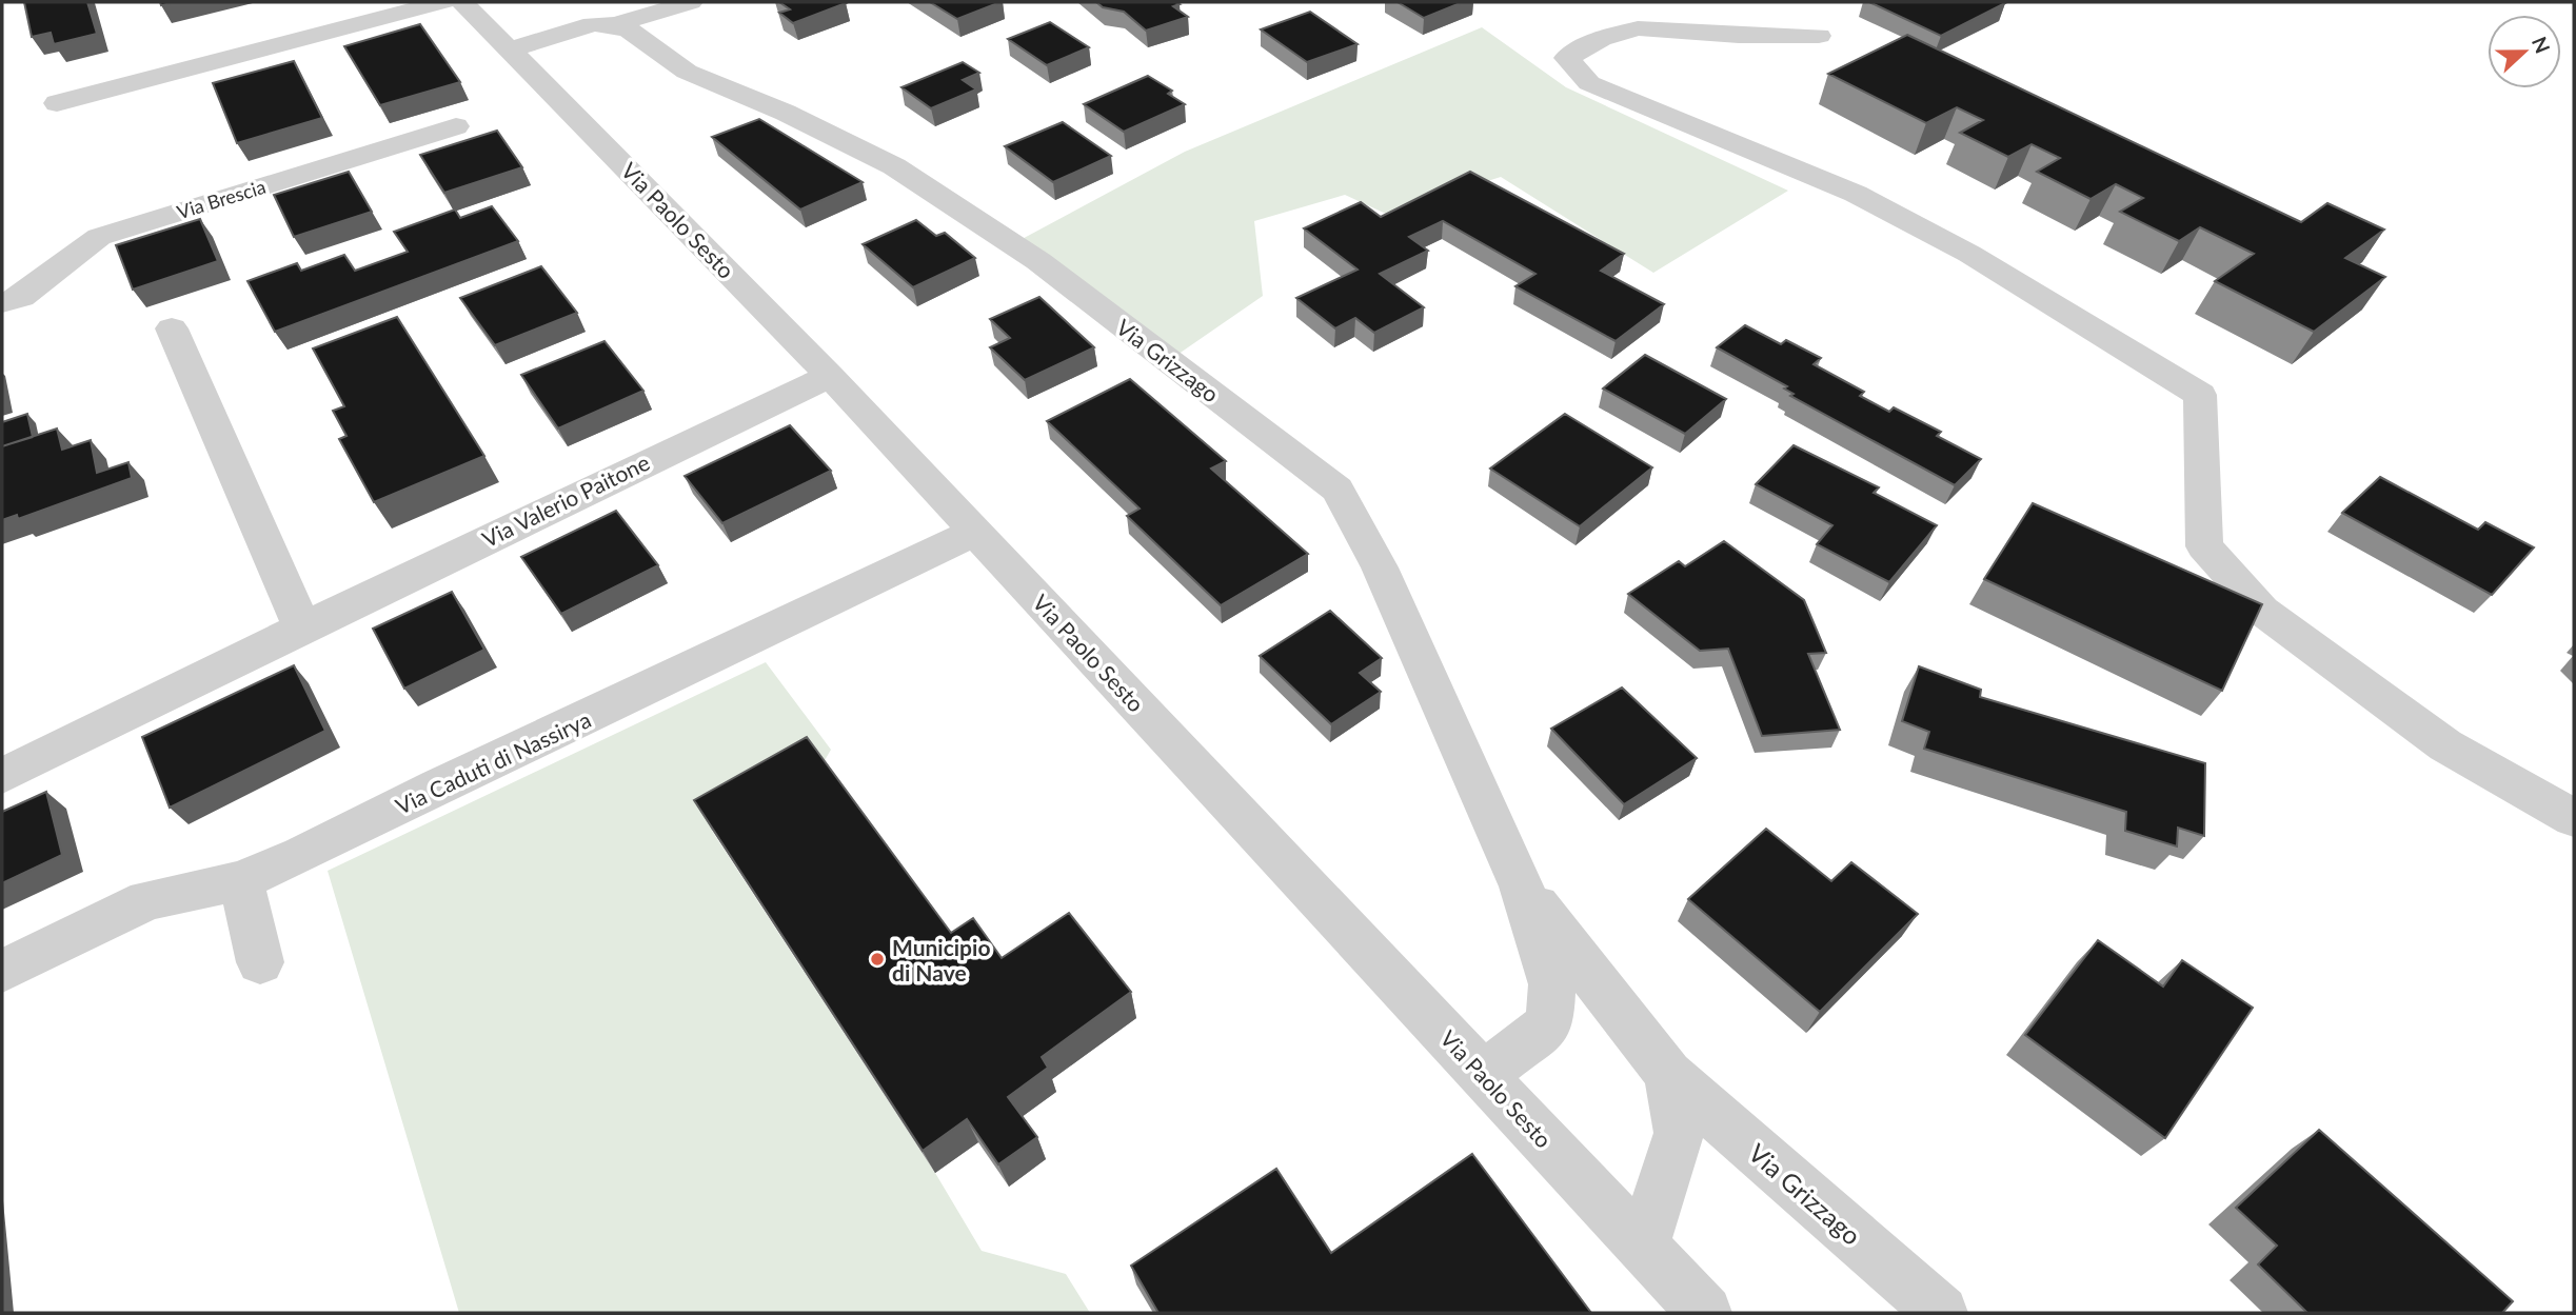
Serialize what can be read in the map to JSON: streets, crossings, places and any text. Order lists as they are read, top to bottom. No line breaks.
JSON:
{"streets":{"street":["Via Brescia","Via Paolo Sesto","Via Grizzago","Via Valerio Paitone","Via Caduti di Nassirya"]},"crossings":[["Via Paolo Sesto","Via Grizzago"],["Via Paolo Sesto","Via Valerio Paitone"],["Via Paolo Sesto","Via Caduti di Nassirya"]],"places":["Municipio di Nave"],"north":"right"}
